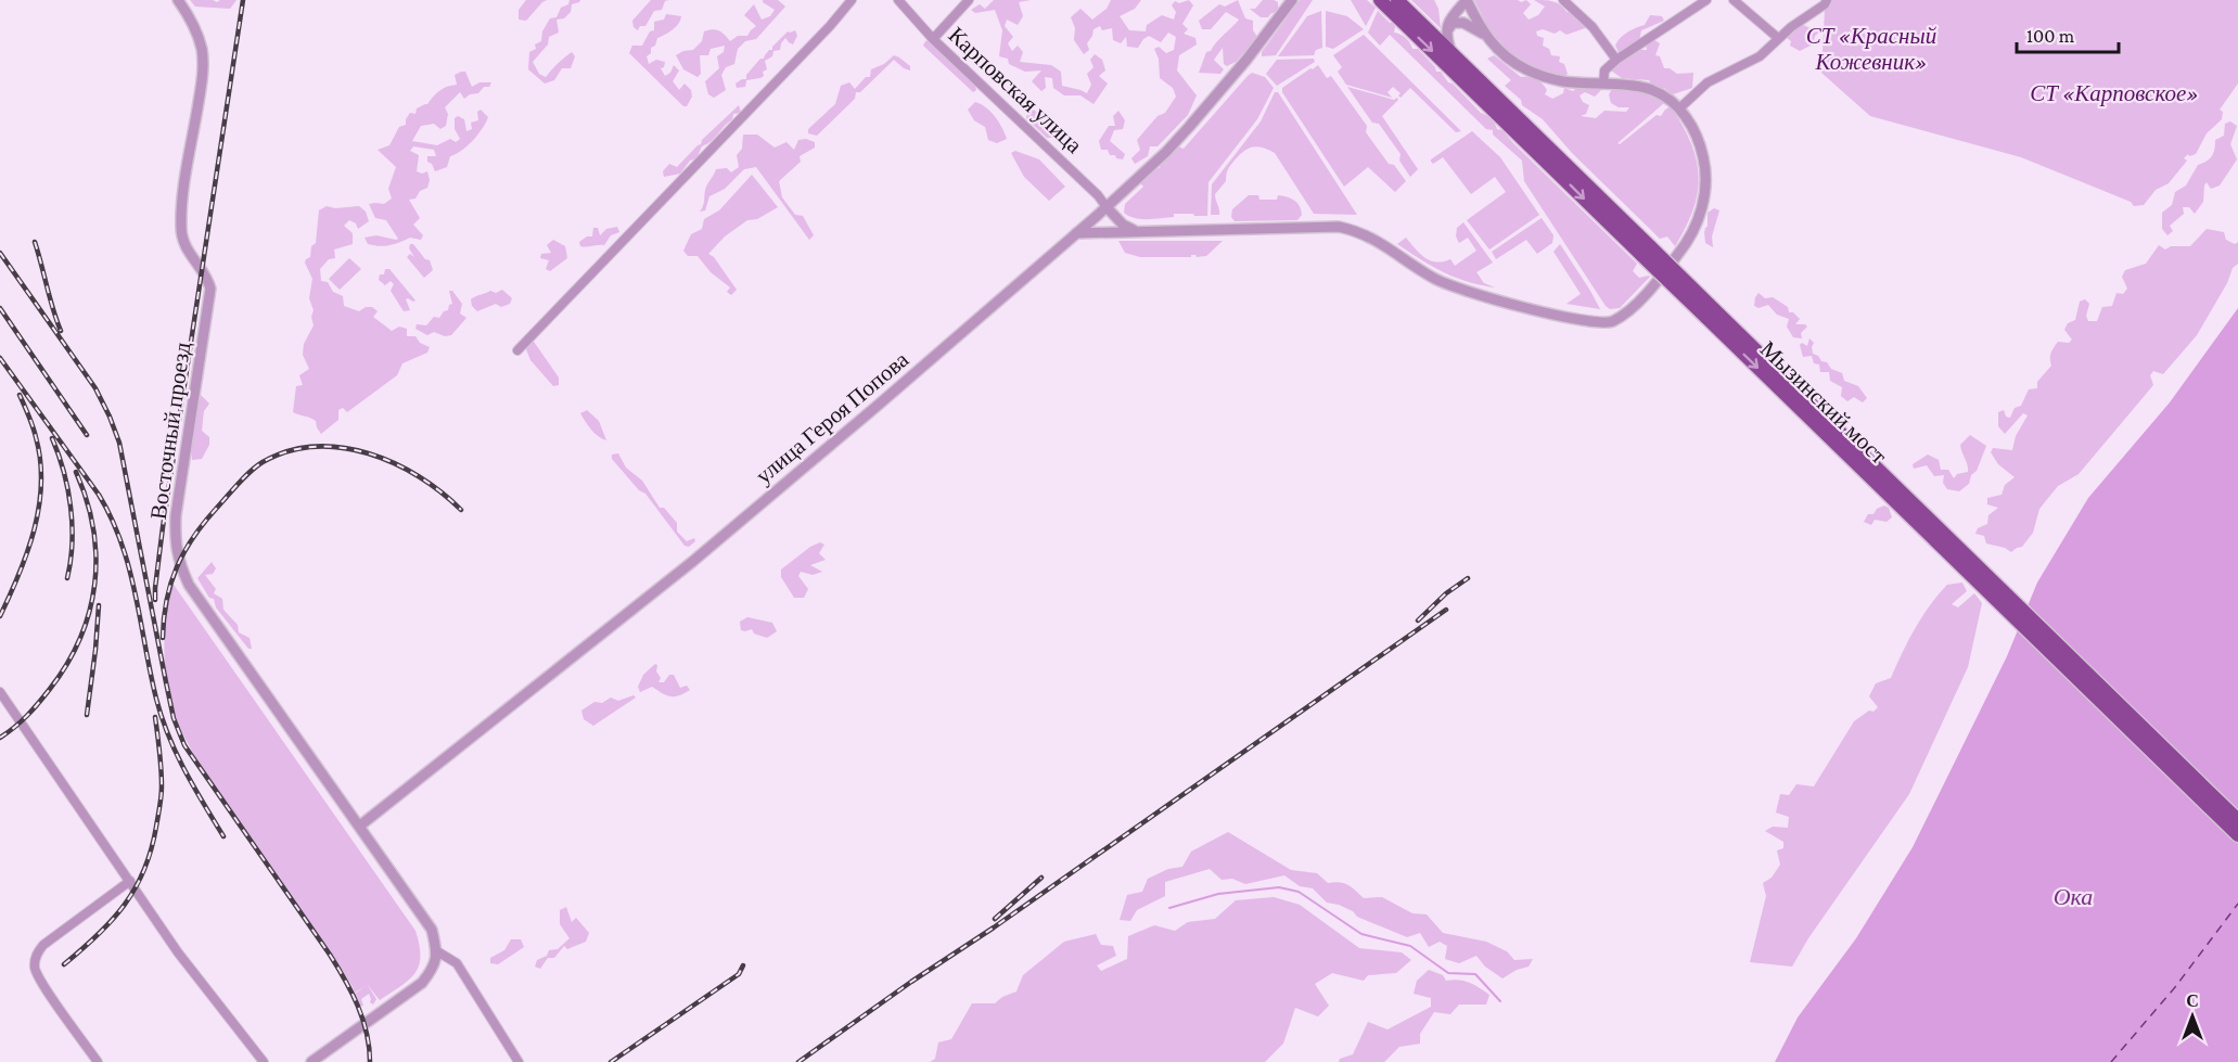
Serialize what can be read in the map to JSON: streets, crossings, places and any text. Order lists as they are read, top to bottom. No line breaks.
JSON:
{"streets":{"main road":["Мызинский мост"],"street":["Карповская улица","улица Героя Попова","Восточный проезд"]},"crossings":[["Карповская улица","улица Героя Попова"],["улица Героя Попова","Восточный проезд"]],"water":["Ока"],"parks":["СТ «Красный Кожевник»","СТ «Карповское»"],"scale_bar":"100 m","north":"top"}
